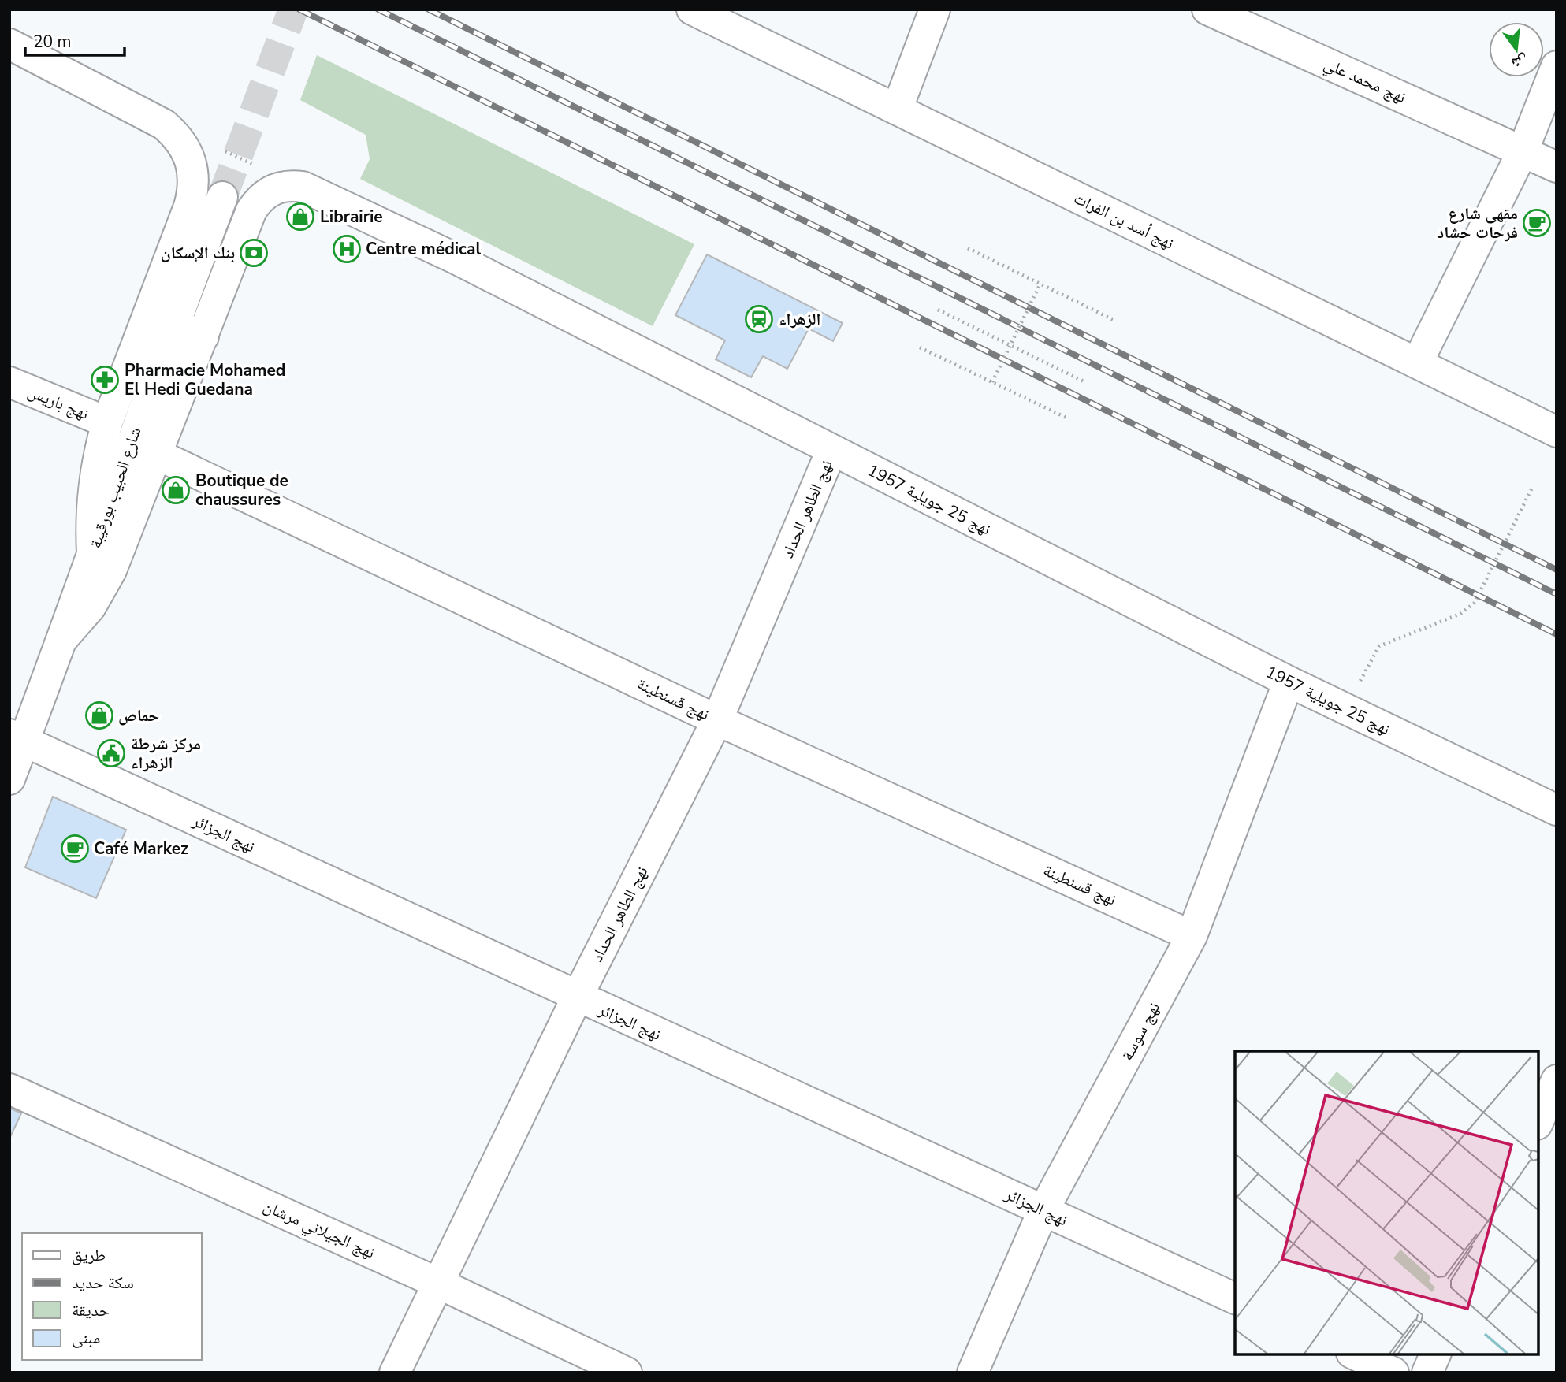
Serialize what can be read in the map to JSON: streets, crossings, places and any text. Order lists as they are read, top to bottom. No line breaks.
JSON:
{"streets":{"street":["نهج محمد علي","نهج أسد بن الفرات","نهج باريس","شارع الحبيب بورقيبة","نهج 25 جويلية 1957","نهج الطاهر الحداد","نهج قسنطينة","نهج الجزائر","نهج سوسة","نهج الجيلاني مرشان"]},"crossings":[["شارع الحبيب بورقيبة","نهج الجزائر"],["نهج 25 جويلية 1957","نهج الطاهر الحداد"],["نهج 25 جويلية 1957","نهج سوسة"],["نهج الطاهر الحداد","نهج قسنطينة"],["نهج الطاهر الحداد","نهج الجزائر"],["نهج الطاهر الحداد","نهج الجيلاني مرشان"],["نهج قسنطينة","نهج سوسة"],["نهج الجزائر","نهج سوسة"]],"places":{"shop":["Librairie","Boutique de chaussures","حماص"],"cafe":["مقهى شارع فرحات حشاد","Café Markez"],"hospital":["Centre médical"],"bank":["بنك الإسكان"],"station":["الزهراء"],"pharmacy":["Pharmacie Mohamed El Hedi Guedana"],"public building":["مركز شرطة الزهراء"]},"legend":["طريق","سكة حديد","حديقة","مبنى"],"scale_bar":"20 m","north":"bottom"}
